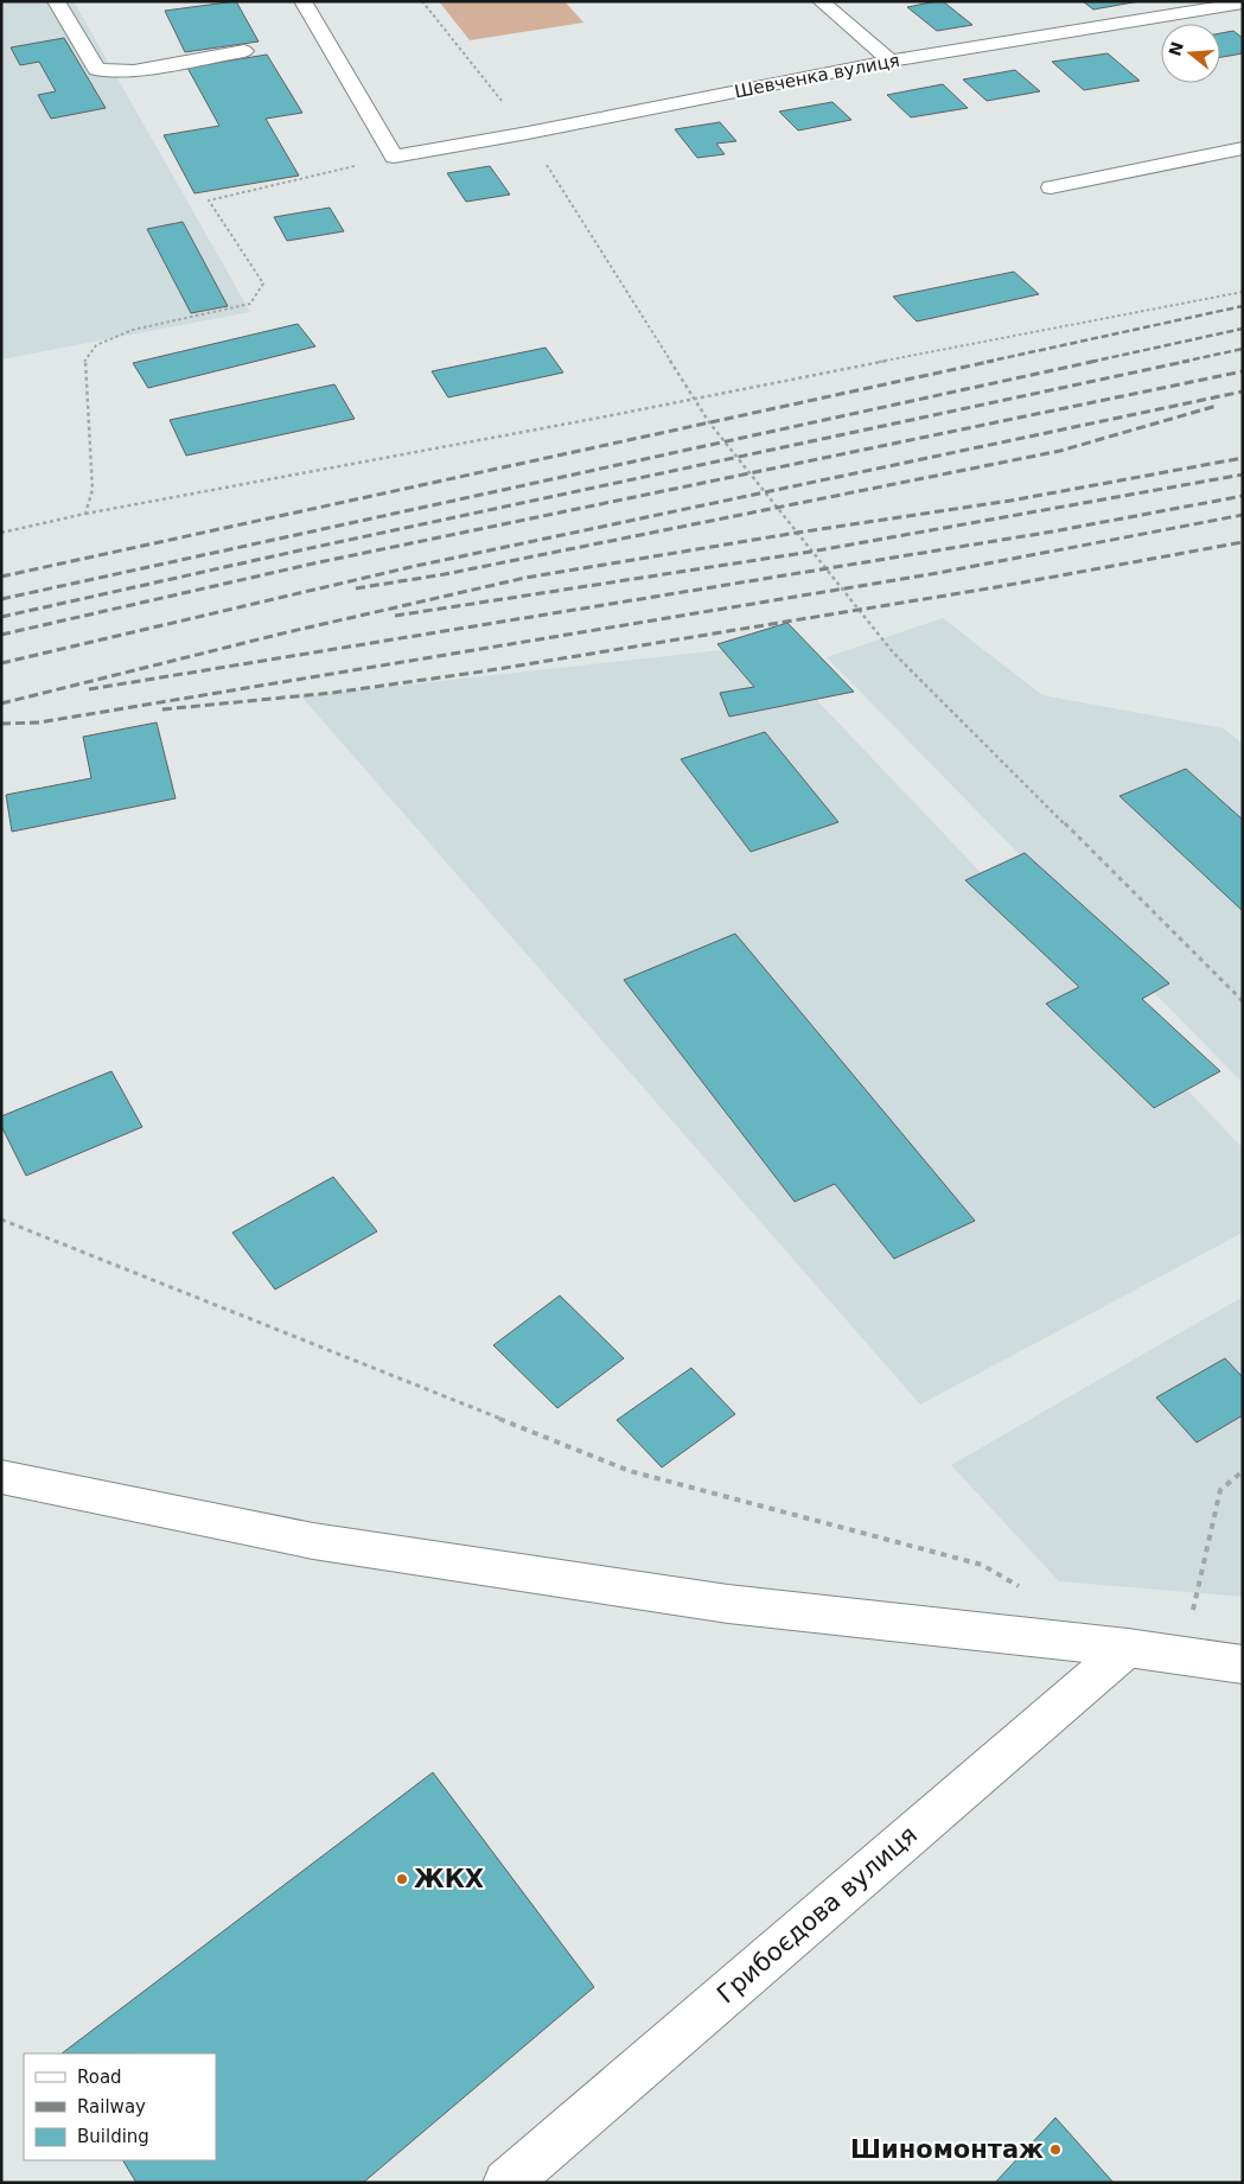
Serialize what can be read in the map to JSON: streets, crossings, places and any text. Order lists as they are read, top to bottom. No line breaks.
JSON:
{"streets":{"street":["Шевченка вулиця","Грибоєдова вулиця"]},"places":["ЖКХ","Шиномонтаж"],"legend":["Road","Railway","Building"],"north":"left"}
